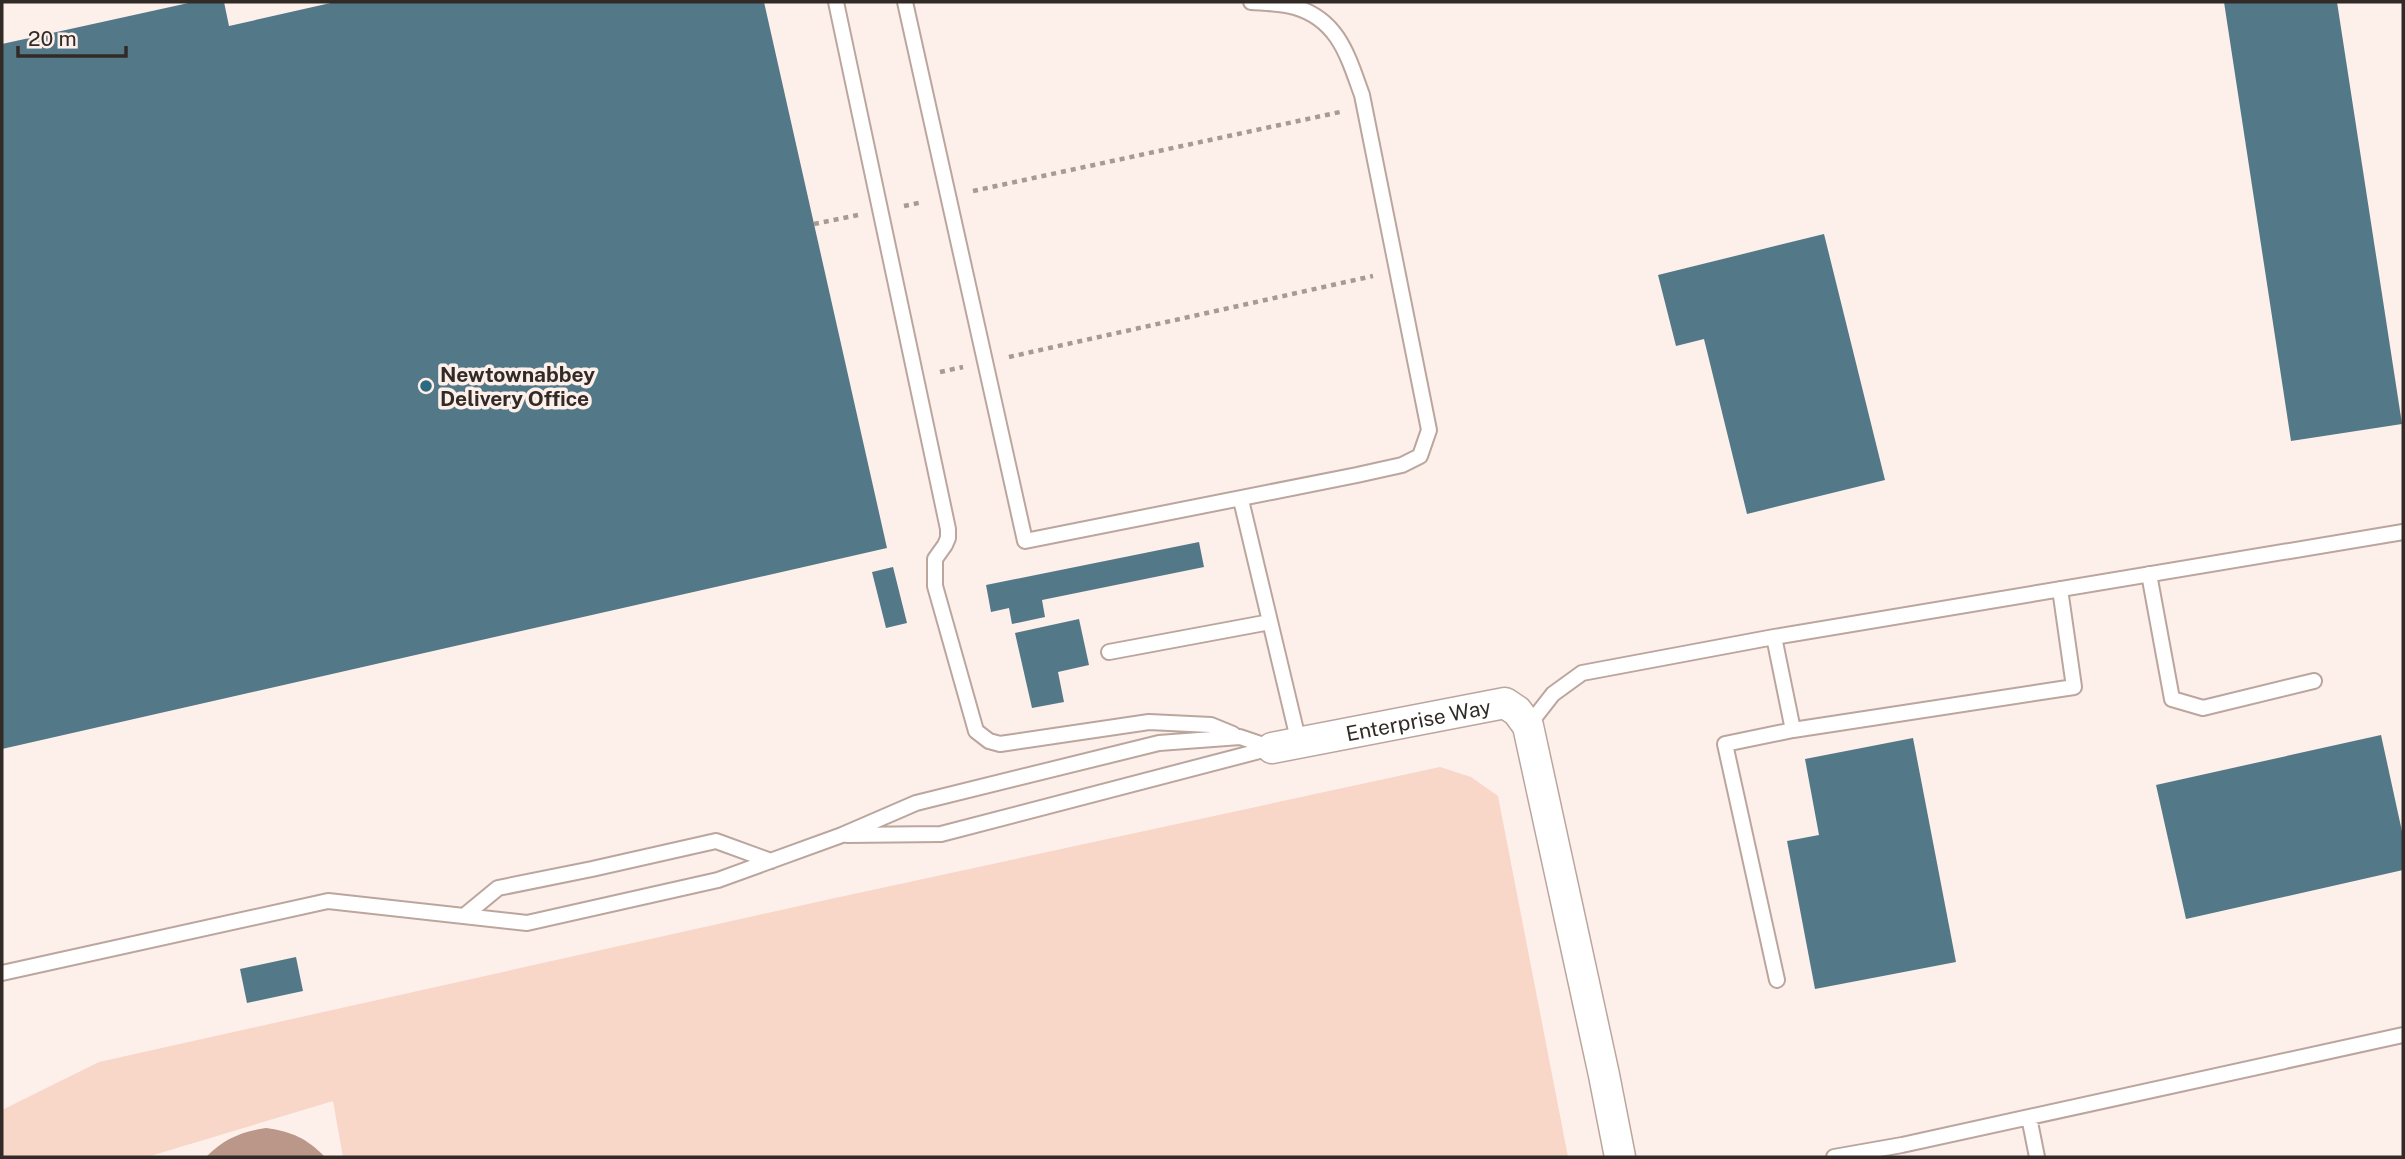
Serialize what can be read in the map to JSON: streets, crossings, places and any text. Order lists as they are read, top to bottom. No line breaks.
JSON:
{"streets":{"street":["Enterprise Way"]},"places":["Newtownabbey Delivery Office"],"scale_bar":"20 m"}
